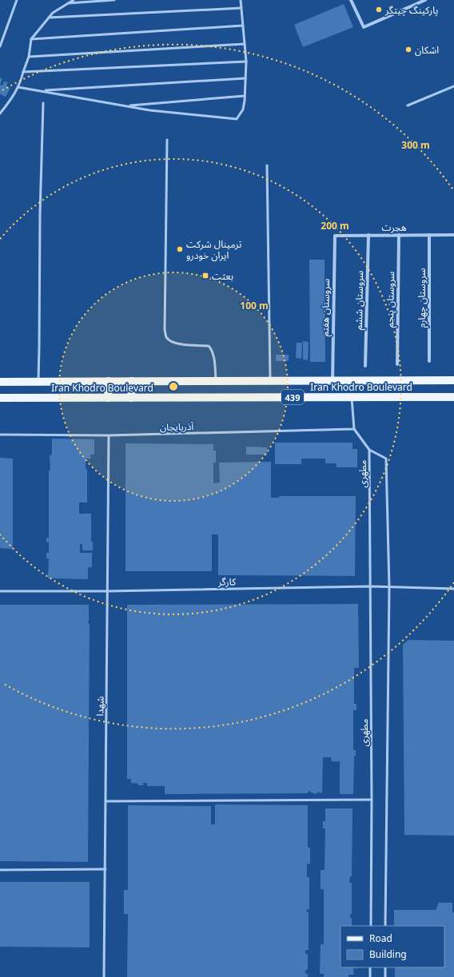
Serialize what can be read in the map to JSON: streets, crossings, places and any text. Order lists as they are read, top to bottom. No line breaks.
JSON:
{"streets":{"main road":["Iran Khodro Boulevard","439"],"street":["هجرت","سروستان چهارم","سروستان پنجم","سروستان ششم","سروستان هفتم"],"lane":["آذربایجان","مطهری","کارگر","شهدا"]},"crossings":[["هجرت","سروستان چهارم"],["هجرت","سروستان پنجم"],["هجرت","سروستان ششم"],["هجرت","سروستان هفتم"],["سروستان هفتم","Iran Khodro Boulevard"],["آذربایجان","شهدا"],["مطهری","کارگر"],["کارگر","شهدا"]],"places":{"other":["پارکینگ چیتگر","اشکان","ترمینال شرکت ایران خودرو"],"transit":["بعثت"]},"legend":["Road","Building"],"rings":["300 m","200 m","100 m"]}
